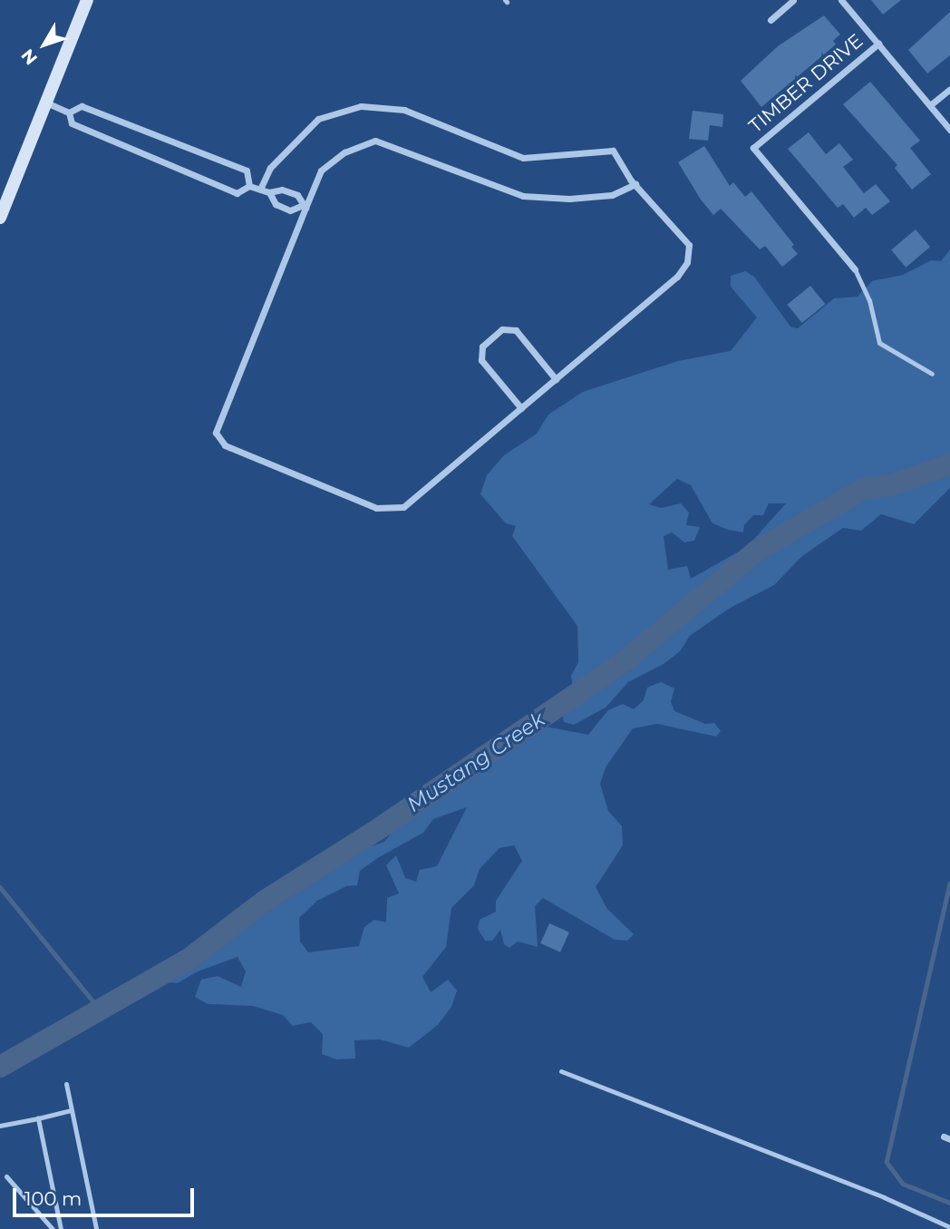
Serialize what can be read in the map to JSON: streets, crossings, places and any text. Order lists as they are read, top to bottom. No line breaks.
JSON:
{"streets":{"street":["TIMBER DRIVE"]},"water":["Mustang Creek"],"scale_bar":"100 m","north":"bottom left"}
